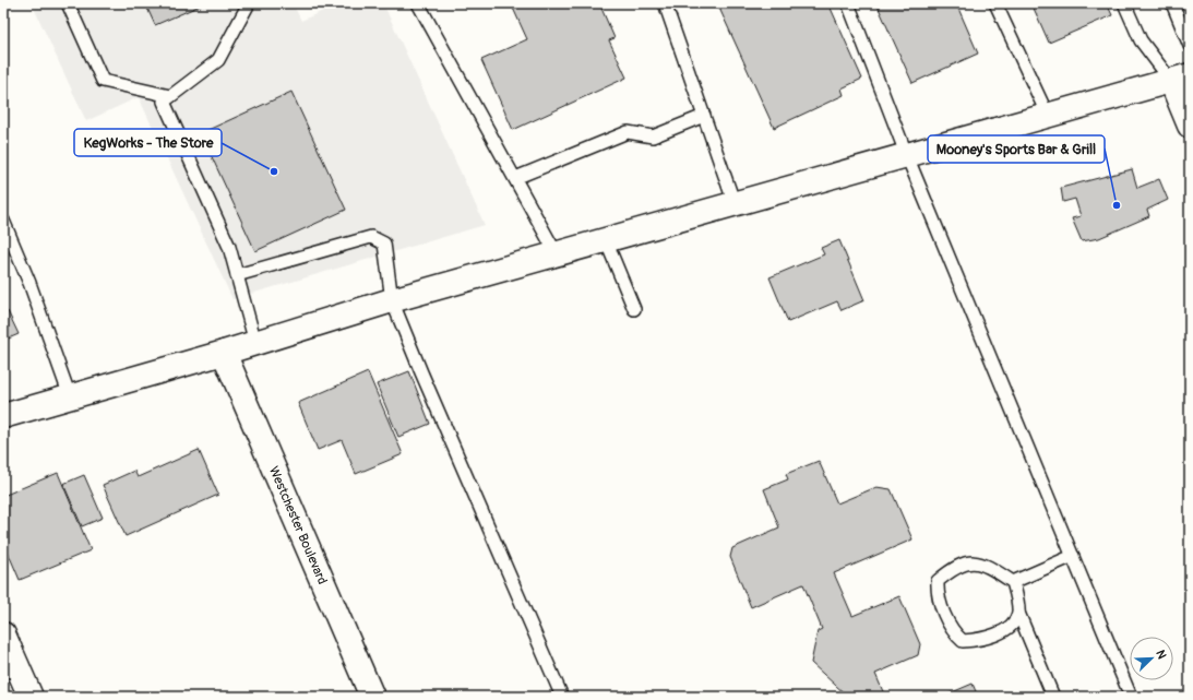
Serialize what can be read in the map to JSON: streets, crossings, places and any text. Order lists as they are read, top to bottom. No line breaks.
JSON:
{"streets":{"main road":["Westchester Boulevard"]},"places":["KegWorks - The Store","Mooney's Sports Bar & Grill"],"north":"top right"}
